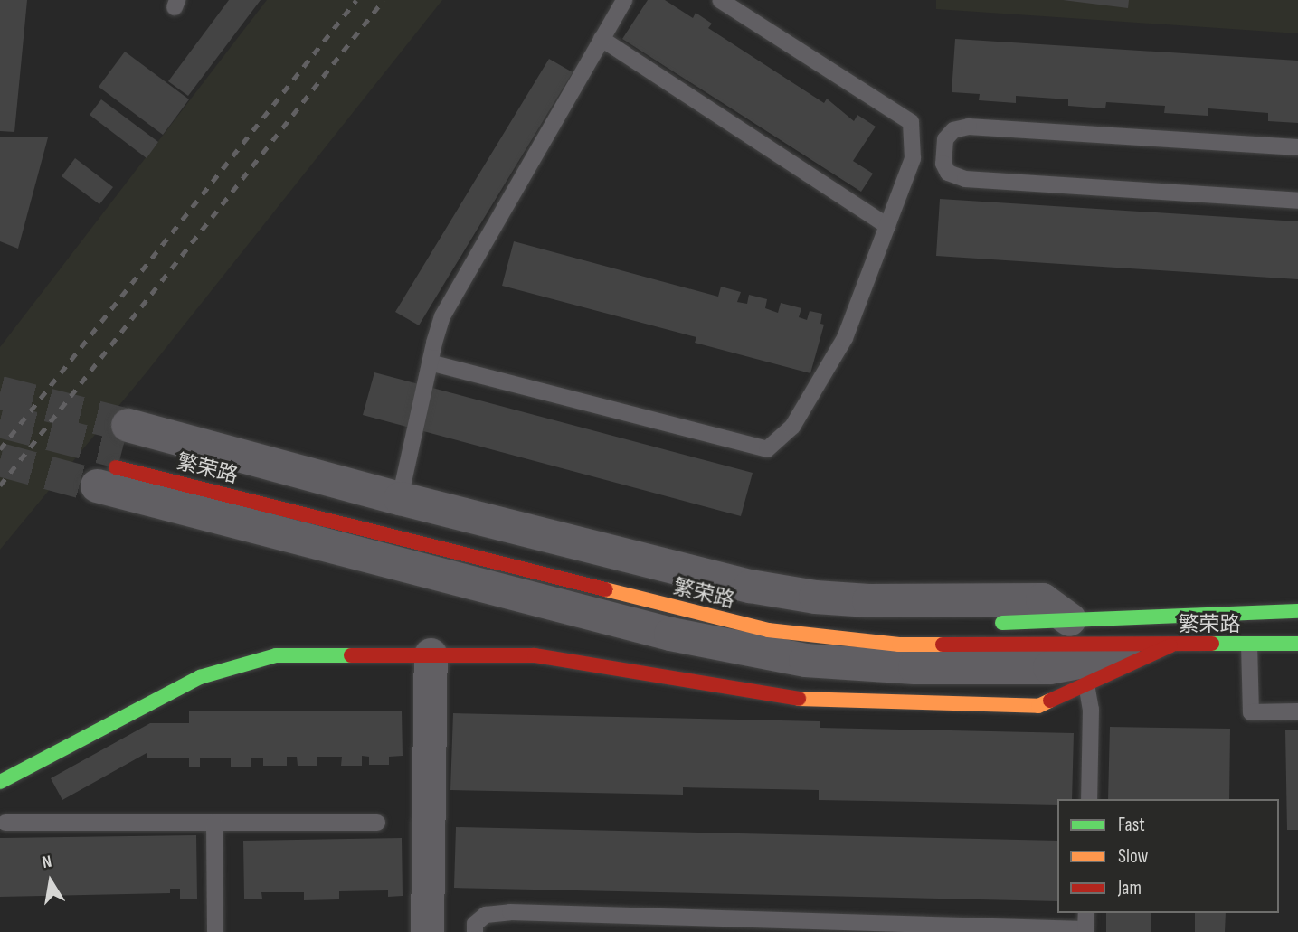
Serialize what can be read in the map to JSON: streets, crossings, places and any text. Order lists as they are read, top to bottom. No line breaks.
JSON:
{"streets":{"street":["繁荣路"]},"legend":["Fast","Slow","Jam"],"north":"top"}
